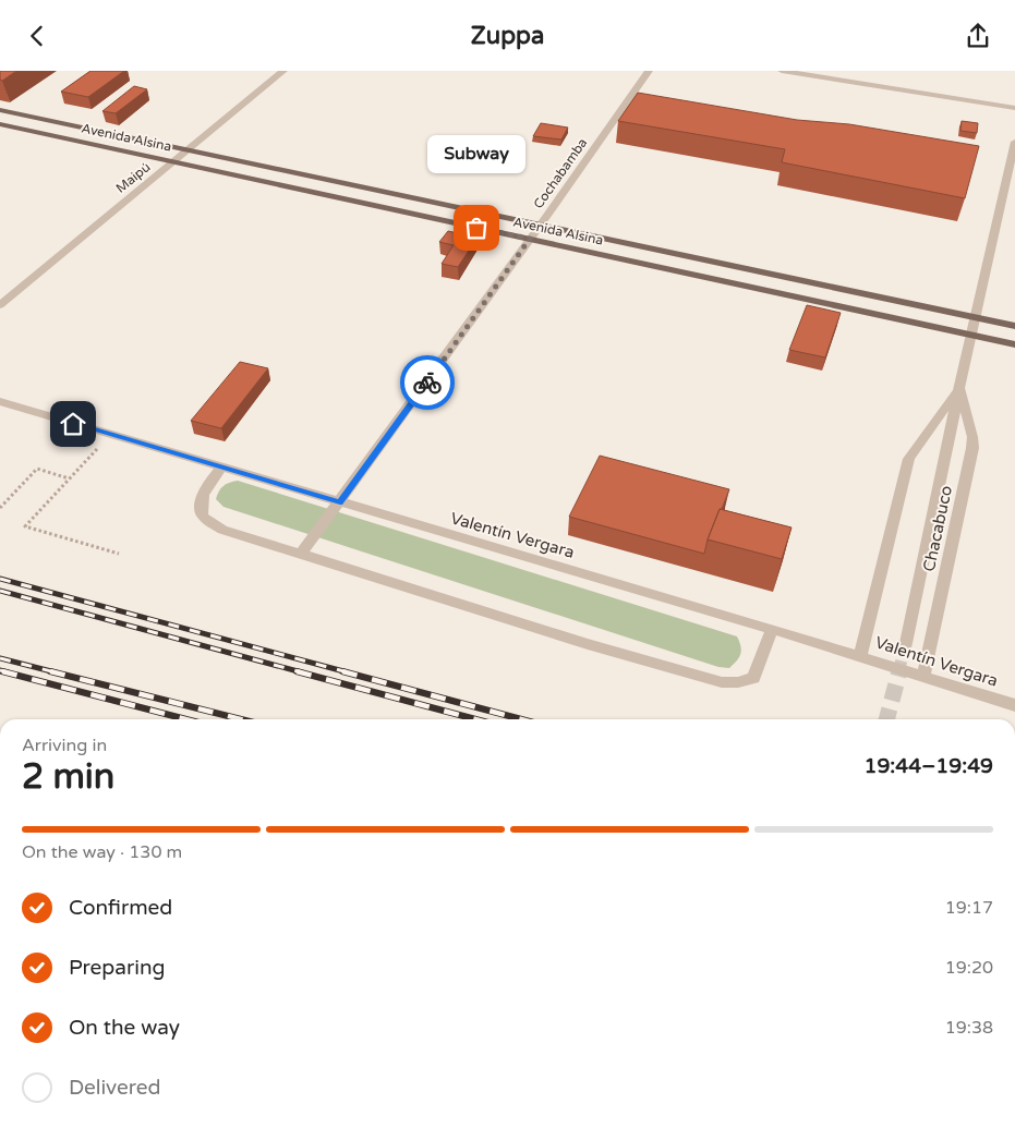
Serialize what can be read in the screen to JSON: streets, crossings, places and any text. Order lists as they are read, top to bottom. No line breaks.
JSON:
{"streets":{"main road":["Avenida Alsina"],"street":["Cochabamba","Maipú","Chacabuco","Valentín Vergara"]},"crossings":[["Avenida Alsina","Cochabamba"],["Avenida Alsina","Maipú"],["Avenida Alsina","Chacabuco"],["Cochabamba","Valentín Vergara"],["Chacabuco","Valentín Vergara"]],"places":["Subway"],"page":{"header":"Zuppa","bubble":"Subway","heading":["2 min","Arriving in","19:44–19:49"],"bar":"On the way · 130 m","list":[["Confirmed","19:17"],["Preparing","19:20"],["On the way","19:38"],"Delivered"]}}
